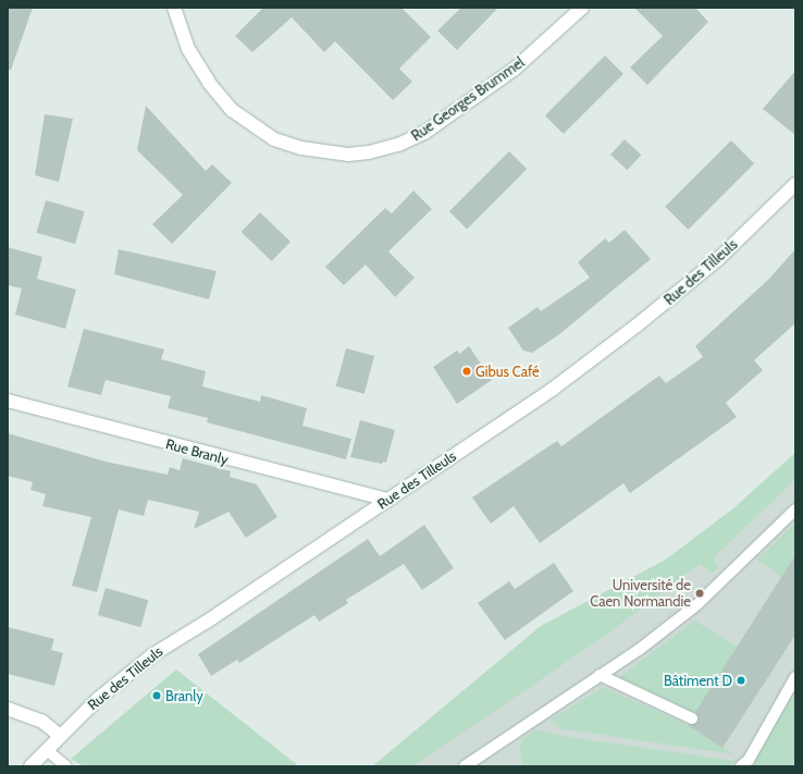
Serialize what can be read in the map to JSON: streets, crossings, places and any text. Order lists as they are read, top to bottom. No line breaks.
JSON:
{"streets":{"street":["Rue Georges Brummel","Rue des Tilleuls","Rue Branly"]},"crossings":[["Rue des Tilleuls","Rue Branly"]],"places":["Gibus Café","Université de Caen Normandie","Bâtiment D","Branly"]}
